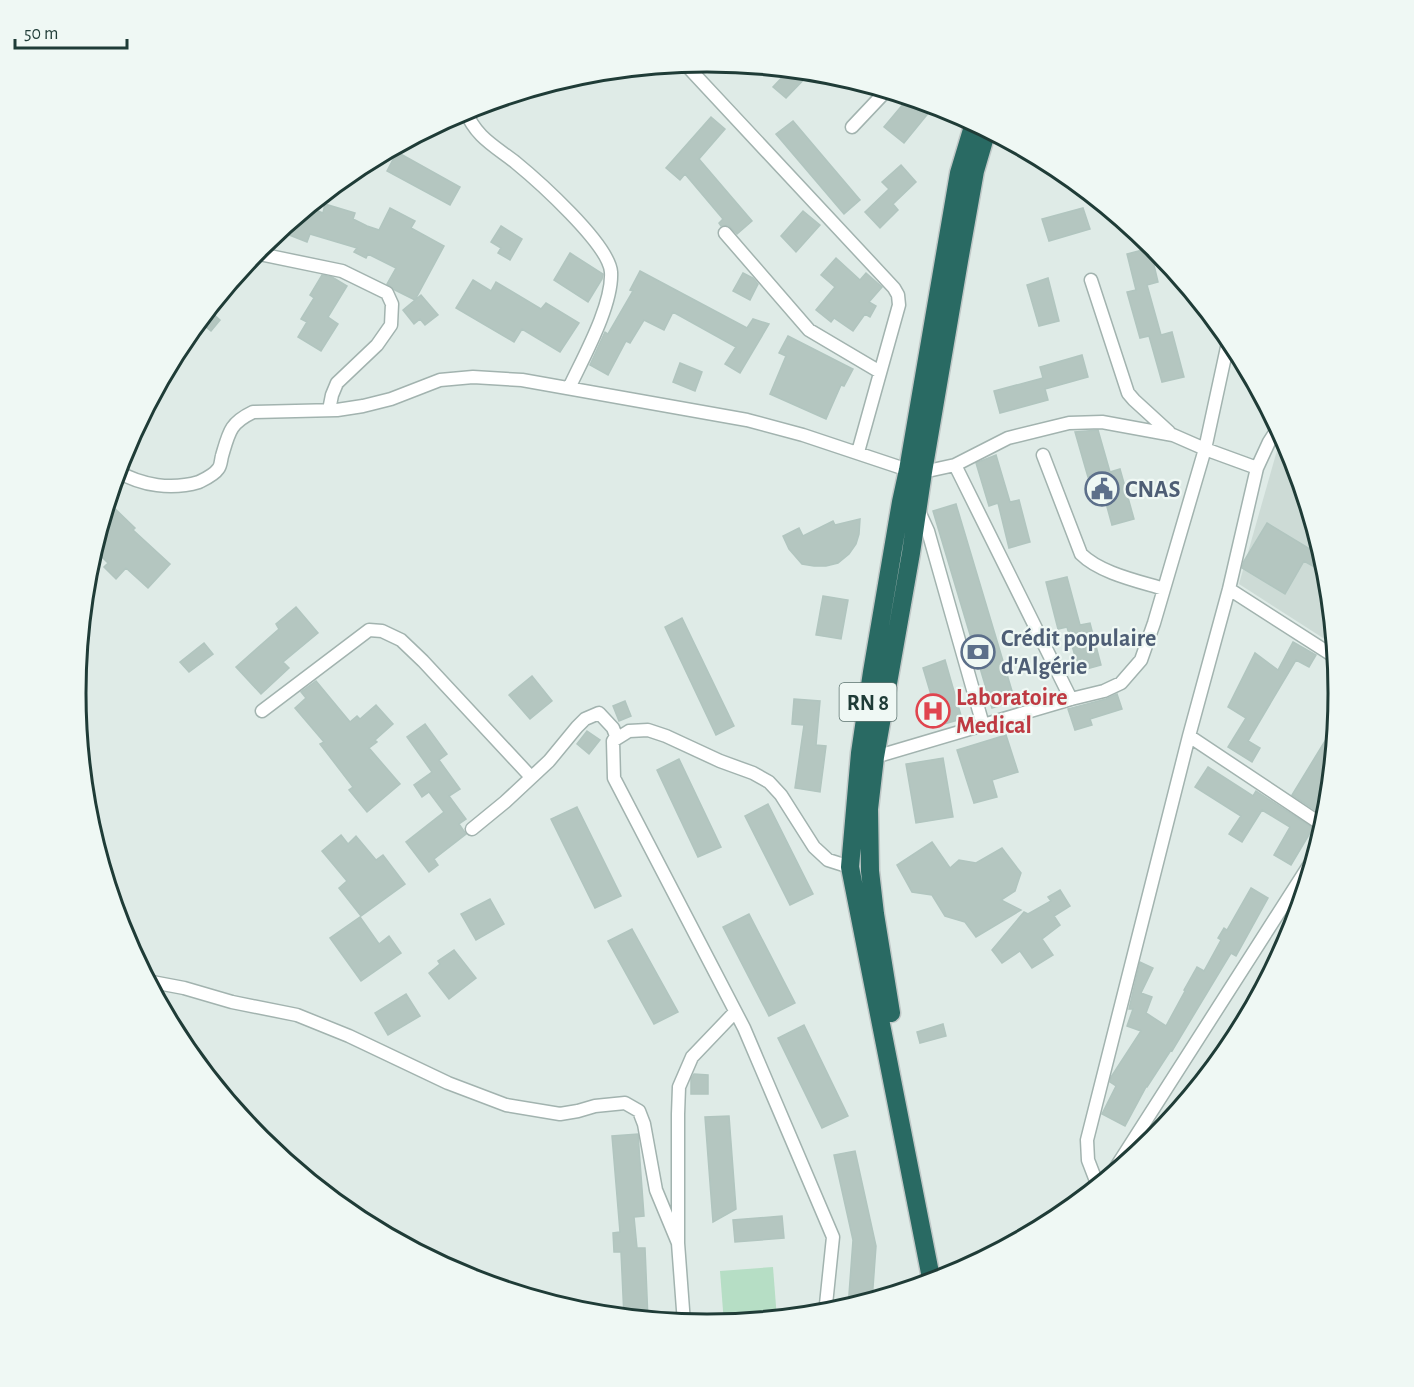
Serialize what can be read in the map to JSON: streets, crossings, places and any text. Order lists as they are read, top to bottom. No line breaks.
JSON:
{"streets":{"highway":["RN 8"]},"places":{"public building":["CNAS"],"bank":["Crédit populaire d'Algérie"],"hospital":["Laboratoire Medical"]},"scale_bar":"50 m"}
